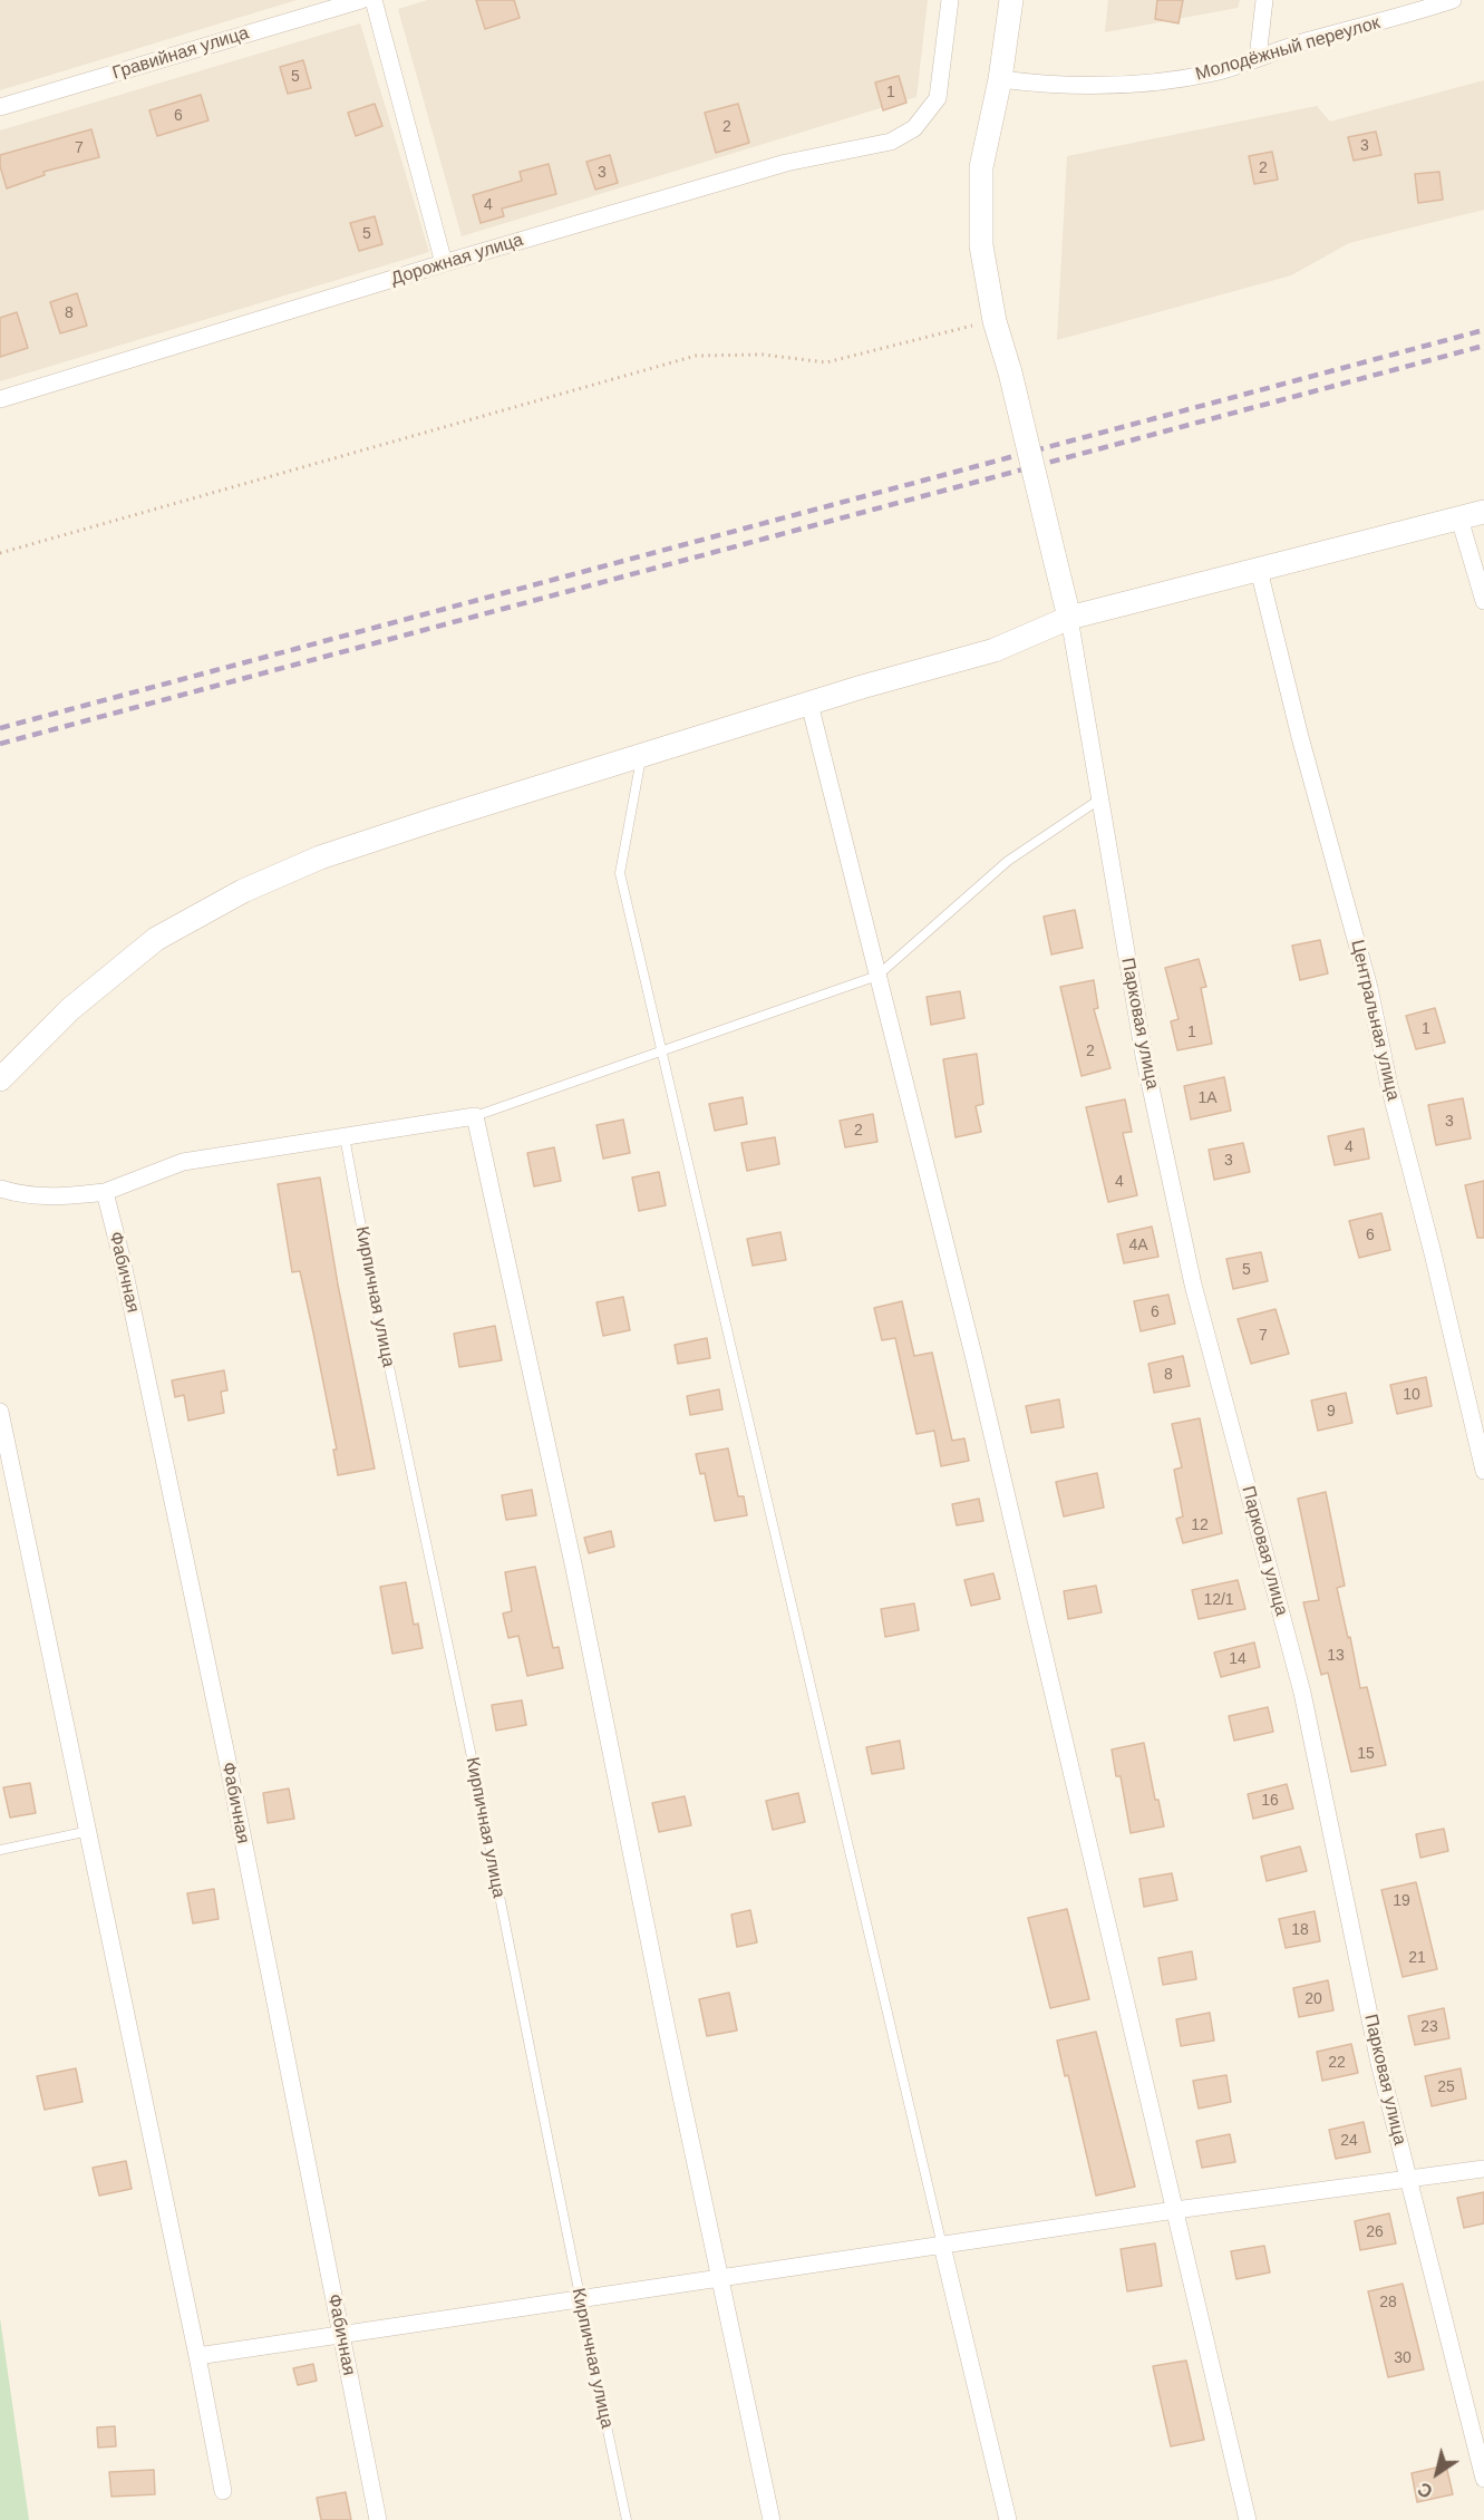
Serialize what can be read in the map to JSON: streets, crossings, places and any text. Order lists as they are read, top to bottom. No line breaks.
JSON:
{"streets":{"street":["Молодёжный переулок","Гравийная улица","Дорожная улица","Центральная улица","Парковая улица","Фабичная"],"lane":["Кирпичная улица"]},"house_numbers":["5","1","6","2","3","7","2","3","4","5","8","1","1","2","1А","3","2","4","3","4","6","4А","5","6","7","8","10","9","12","12/1","13","14","15","16","19","18","21","20","23","22","25","24","26","28","30"],"north":"bottom left"}
